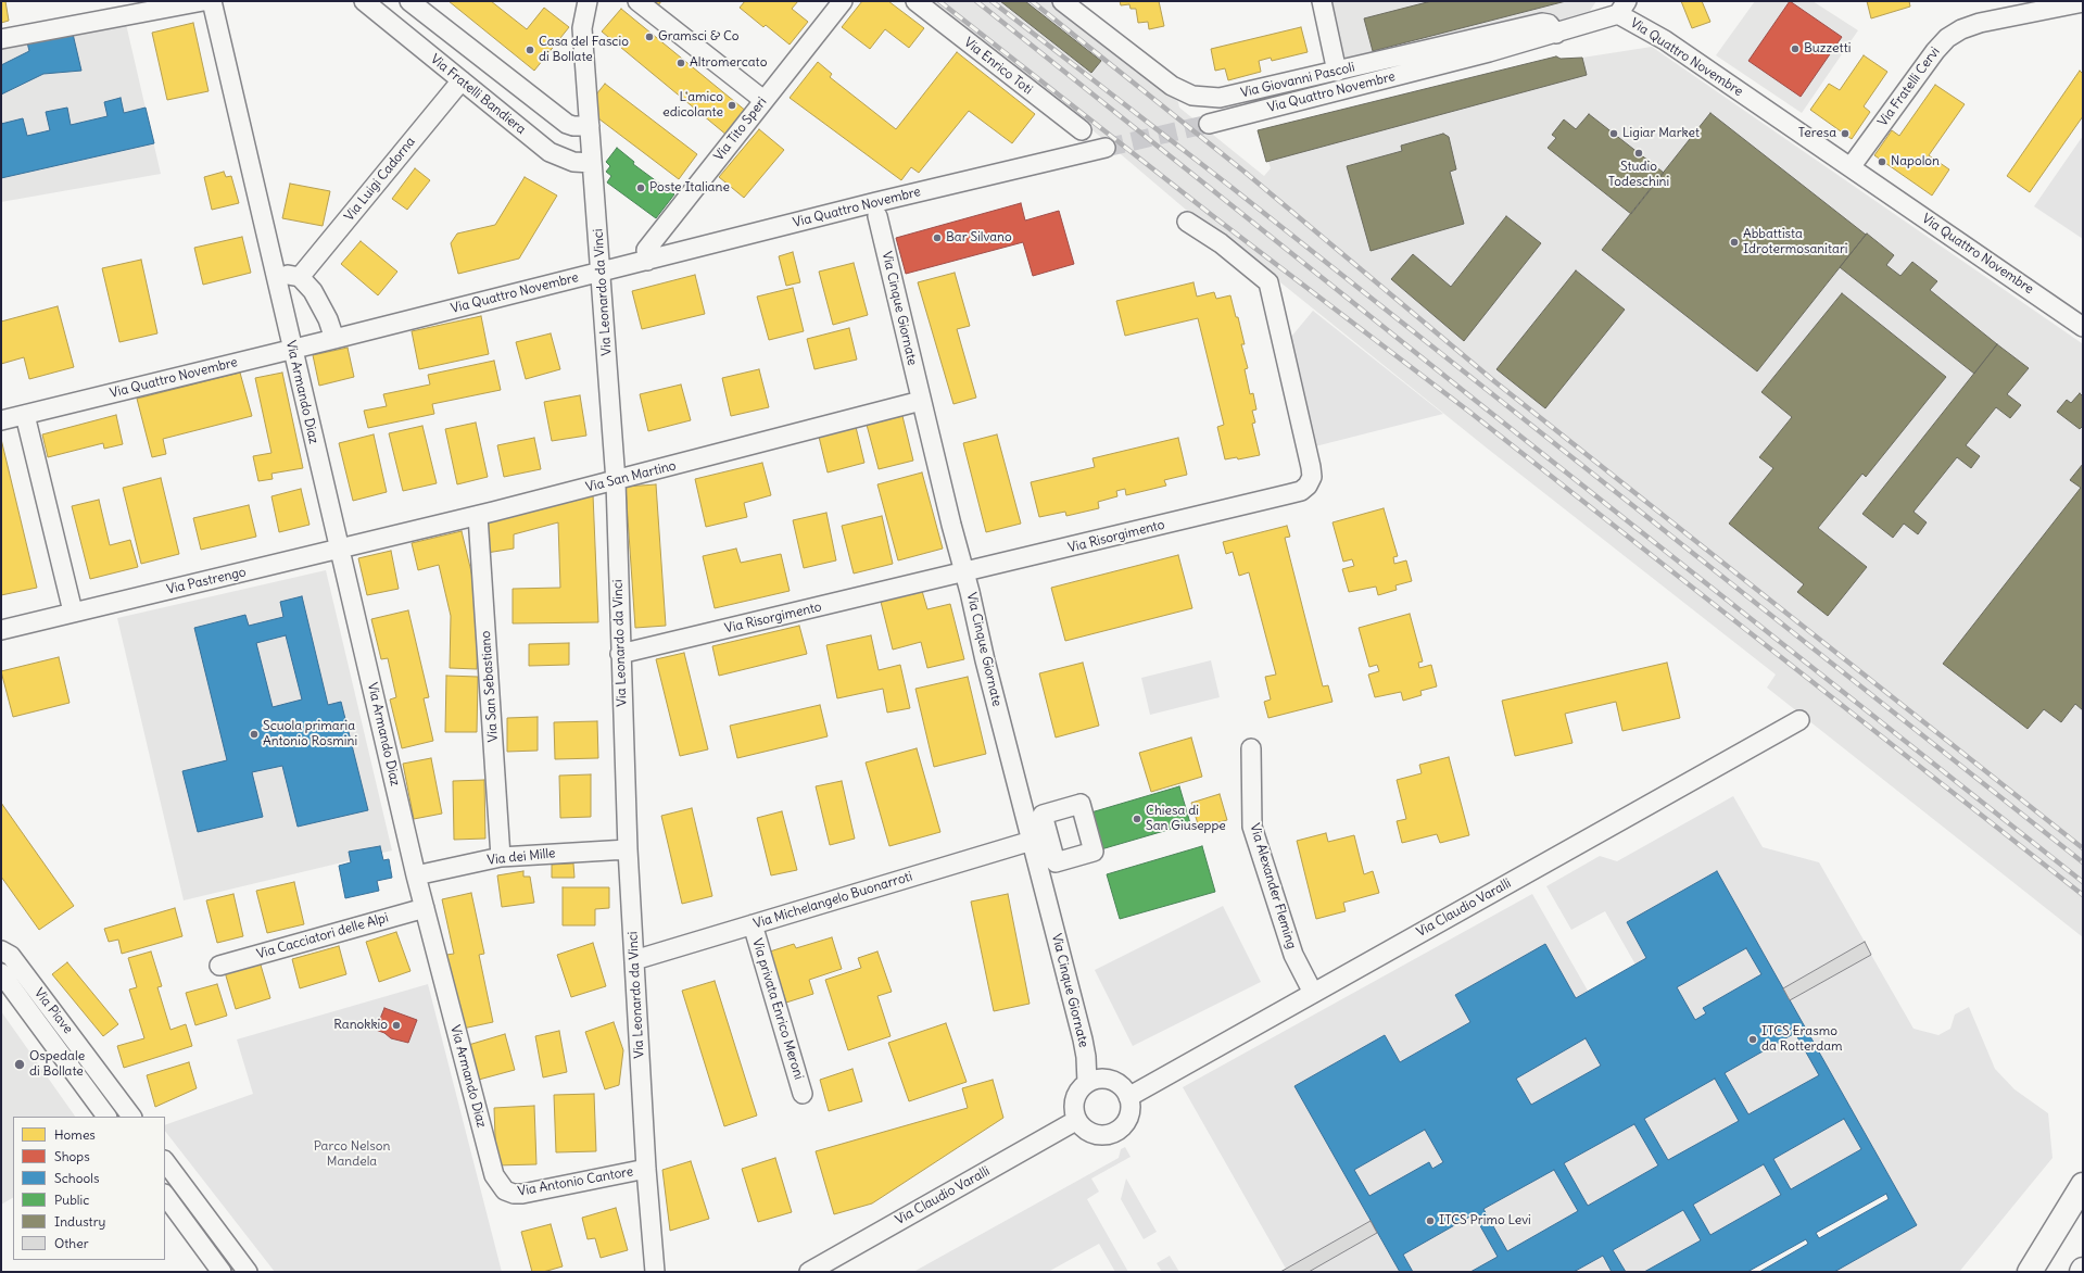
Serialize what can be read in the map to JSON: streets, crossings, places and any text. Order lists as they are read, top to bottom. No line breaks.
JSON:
{"streets":{"street":["Via Quattro Novembre","Via Enrico Toti","Via Giovanni Pascoli","Via Fratelli Cervi","Via Fratelli Bandiera","Via Tito Speri","Via Luigi Cadorna","Via Leonardo da Vinci","Via Cinque Giornate","Via Armando Diaz","Via San Martino","Via Risorgimento","Via Pastrengo","Via San Sebastiano","Via dei Mille","Via Alexander Fleming","Via Michelangelo Buonarroti","Via Claudio Varalli","Via Cacciatori delle Alpi","Via privata Enrico Meroni","Via Piave","Via Antonio Cantore"]},"crossings":[["Via Quattro Novembre","Via Giovanni Pascoli"],["Via Quattro Novembre","Via Fratelli Cervi"],["Via Quattro Novembre","Via Tito Speri"],["Via Quattro Novembre","Via Leonardo da Vinci"],["Via Quattro Novembre","Via Armando Diaz"],["Via Fratelli Bandiera","Via Luigi Cadorna"],["Via Fratelli Bandiera","Via Leonardo da Vinci"],["Via Leonardo da Vinci","Via San Martino"],["Via Leonardo da Vinci","Via Risorgimento"],["Via Leonardo da Vinci","Via dei Mille"],["Via Leonardo da Vinci","Via Michelangelo Buonarroti"],["Via Leonardo da Vinci","Via Antonio Cantore"],["Via Cinque Giornate","Via San Martino"],["Via Cinque Giornate","Via Risorgimento"],["Via Cinque Giornate","Via Michelangelo Buonarroti"],["Via Cinque Giornate","Via Claudio Varalli"],["Via Armando Diaz","Via San Martino"],["Via Armando Diaz","Via Pastrengo"],["Via Armando Diaz","Via dei Mille"],["Via Armando Diaz","Via Cacciatori delle Alpi"],["Via Armando Diaz","Via Antonio Cantore"],["Via San Martino","Via Pastrengo"],["Via San Martino","Via San Sebastiano"],["Via San Sebastiano","Via dei Mille"],["Via Alexander Fleming","Via Claudio Varalli"],["Via Michelangelo Buonarroti","Via privata Enrico Meroni"]],"parks":["Parco Nelson Mandela"],"places":["Gramsci & Co","Buzzetti","Casa del Fascio di Bollate","Altromercato","L'amico edicolante","Ligiar Market","Teresa","Studio Todeschini","Napolon","Poste Italiane","Bar Silvano","Abbattista Idrotermosanitari","Scuola primaria Antonio Rosmini","Chiesa di San Giuseppe","Ranokkio","ITCS Erasmo da Rotterdam","Ospedale di Bollate","ITCS Primo Levi"],"legend":["Homes","Shops","Schools","Public","Industry","Other"]}
